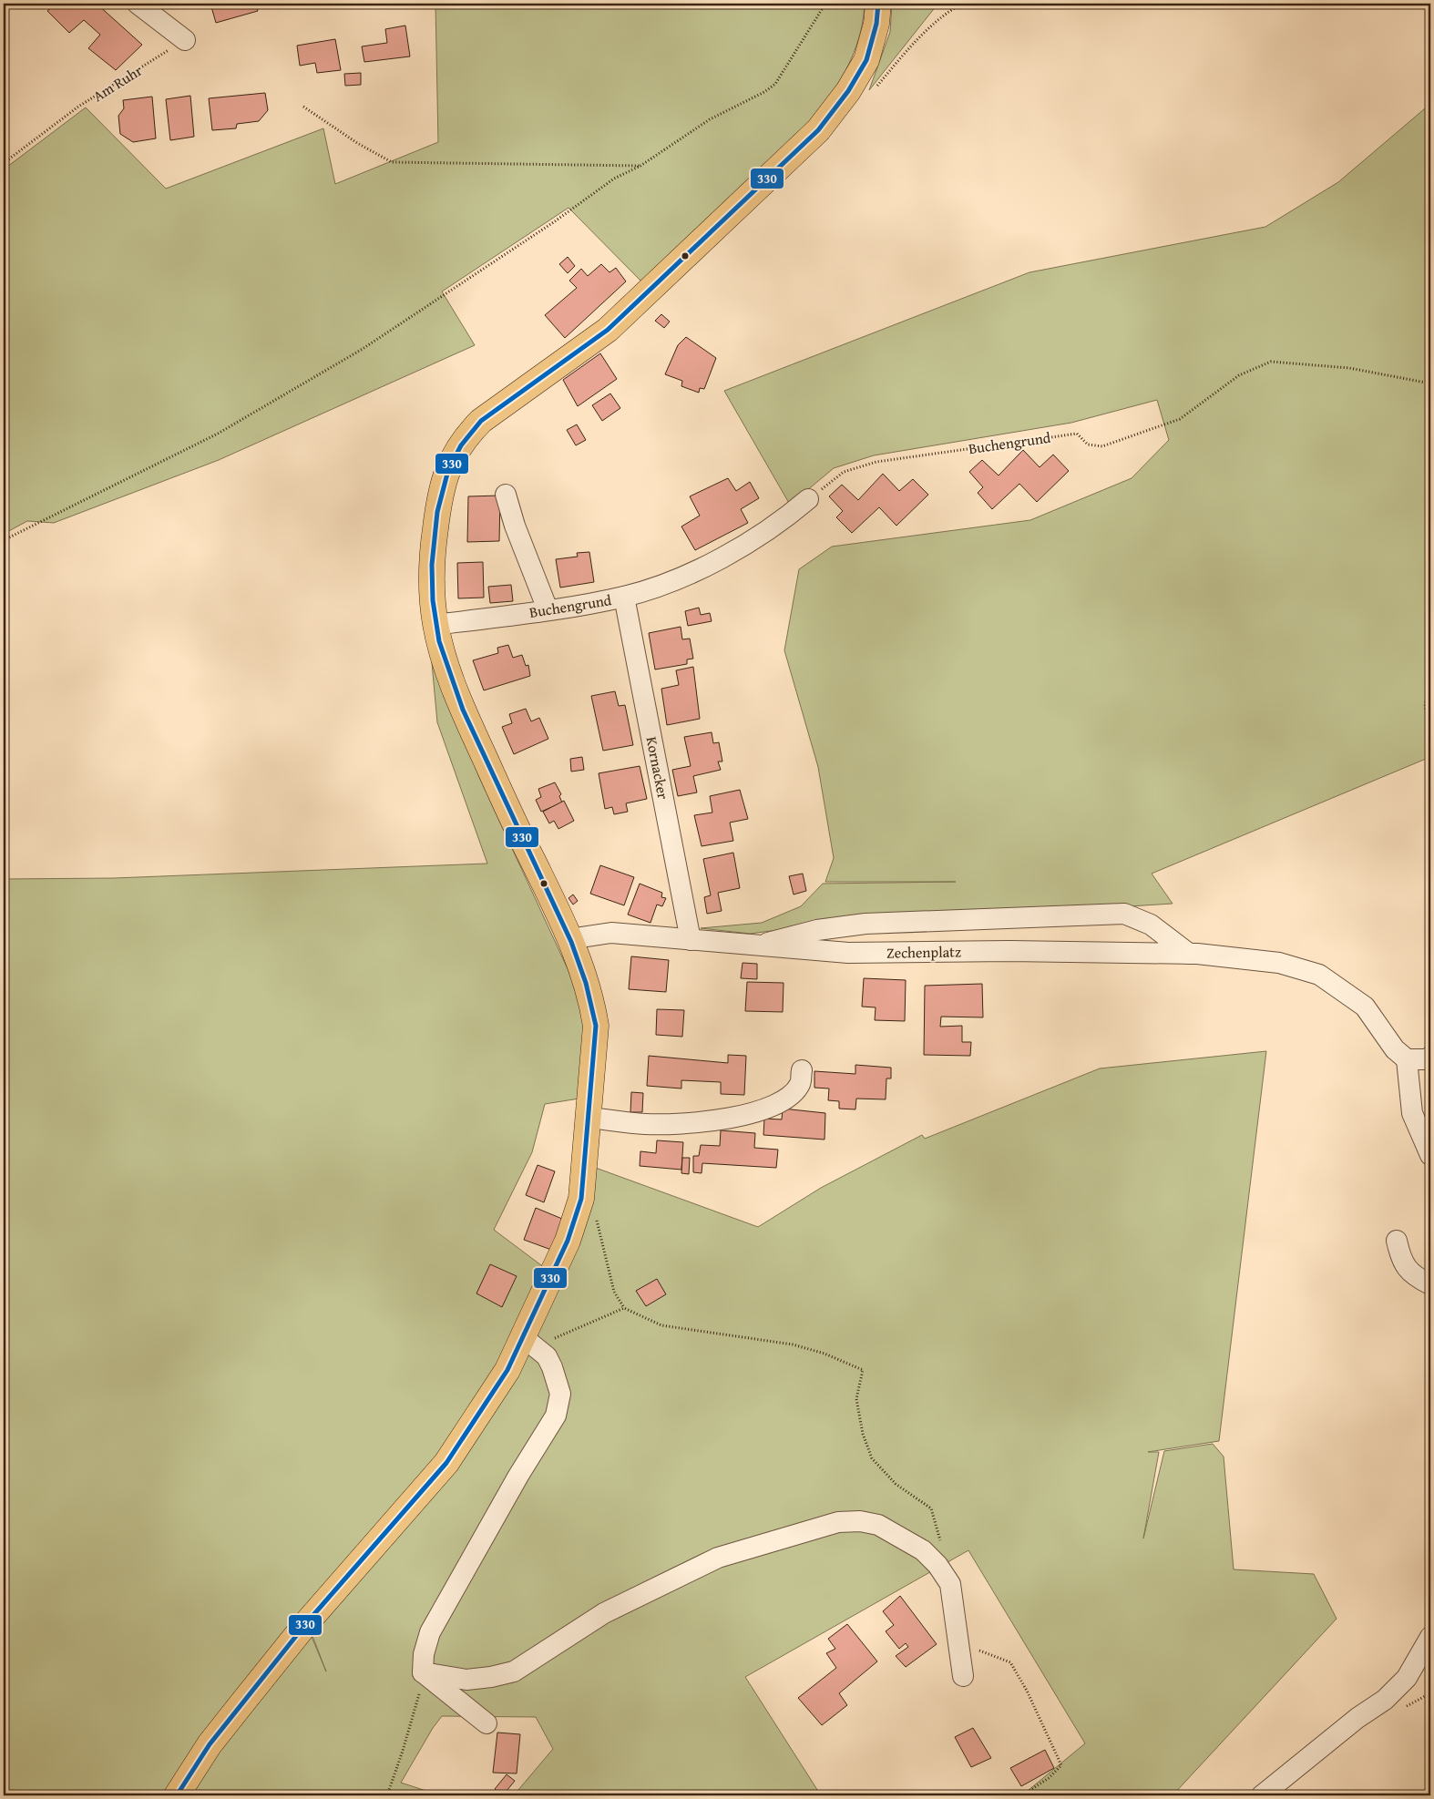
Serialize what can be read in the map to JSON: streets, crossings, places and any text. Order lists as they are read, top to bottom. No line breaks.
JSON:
{"streets":{"street":["Buchengrund","Kornacker","Zechenplatz"],"path":["Am Ruhr"]},"crossings":[["Buchengrund","Kornacker"],["Kornacker","Zechenplatz"]],"lines":["transit line 330"]}
